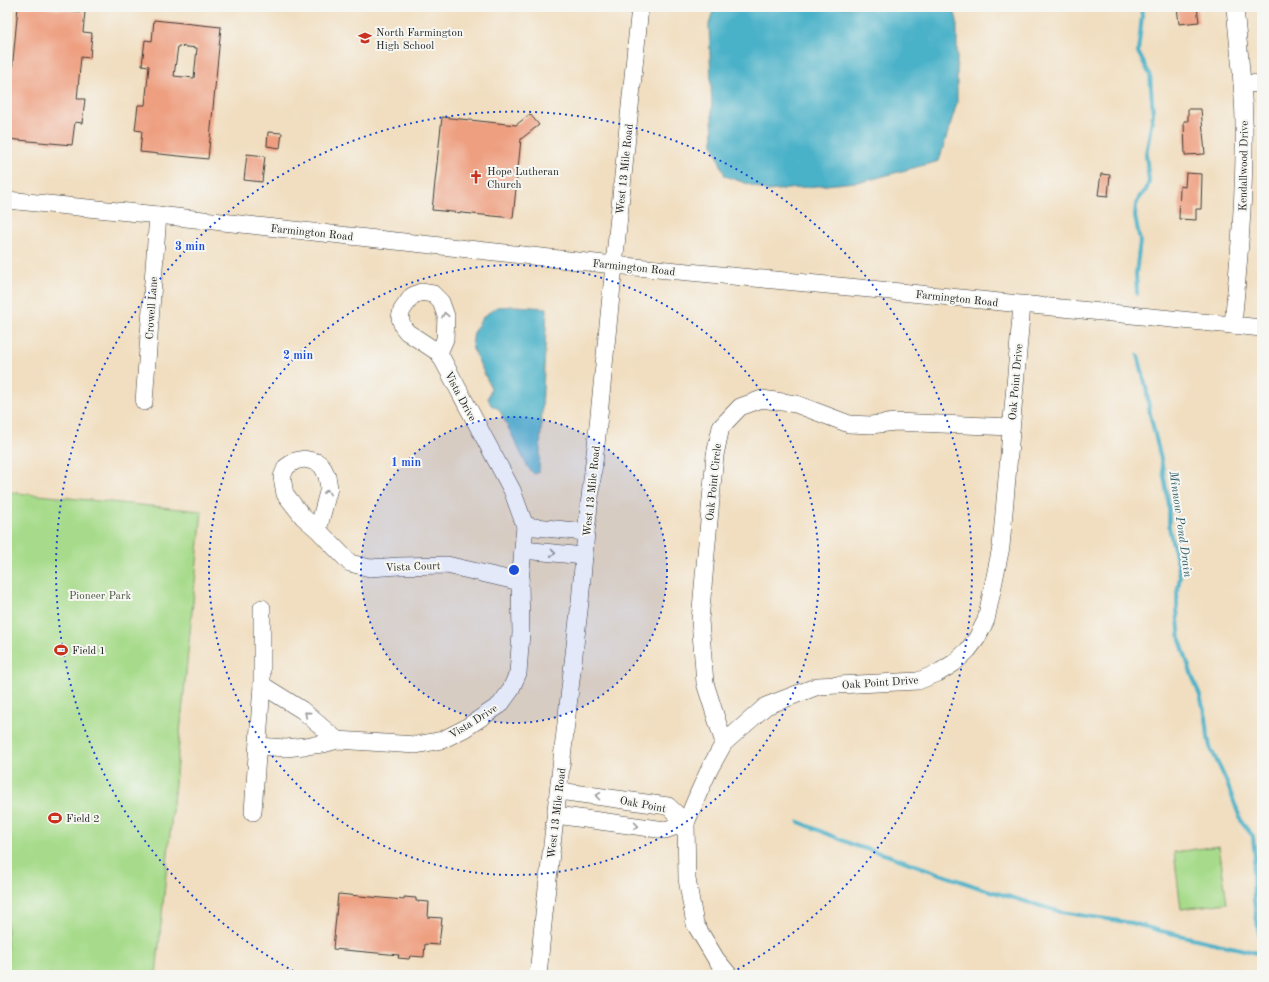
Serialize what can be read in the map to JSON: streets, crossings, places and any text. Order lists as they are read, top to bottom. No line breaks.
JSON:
{"streets":{"street":["Kendallwood Drive","West 13 Mile Road","Farmington Road","Crowell Lane","Oak Point Drive","Vista Drive","Oak Point Circle","Vista Court","Oak Point"]},"crossings":[["Kendallwood Drive","Farmington Road"],["West 13 Mile Road","Farmington Road"],["West 13 Mile Road","Oak Point"],["Farmington Road","Crowell Lane"],["Farmington Road","Oak Point Drive"],["Oak Point Drive","Oak Point Circle"],["Oak Point Drive","Oak Point"],["Vista Drive","Vista Court"]],"water":["Minnow Pond Drain"],"parks":["Pioneer Park"],"places":{"school or university":["North Farmington High School"],"church":["Hope Lutheran Church"],"sports":["Field 1","Field 2"]},"rings":["3 min","2 min","1 min"]}
